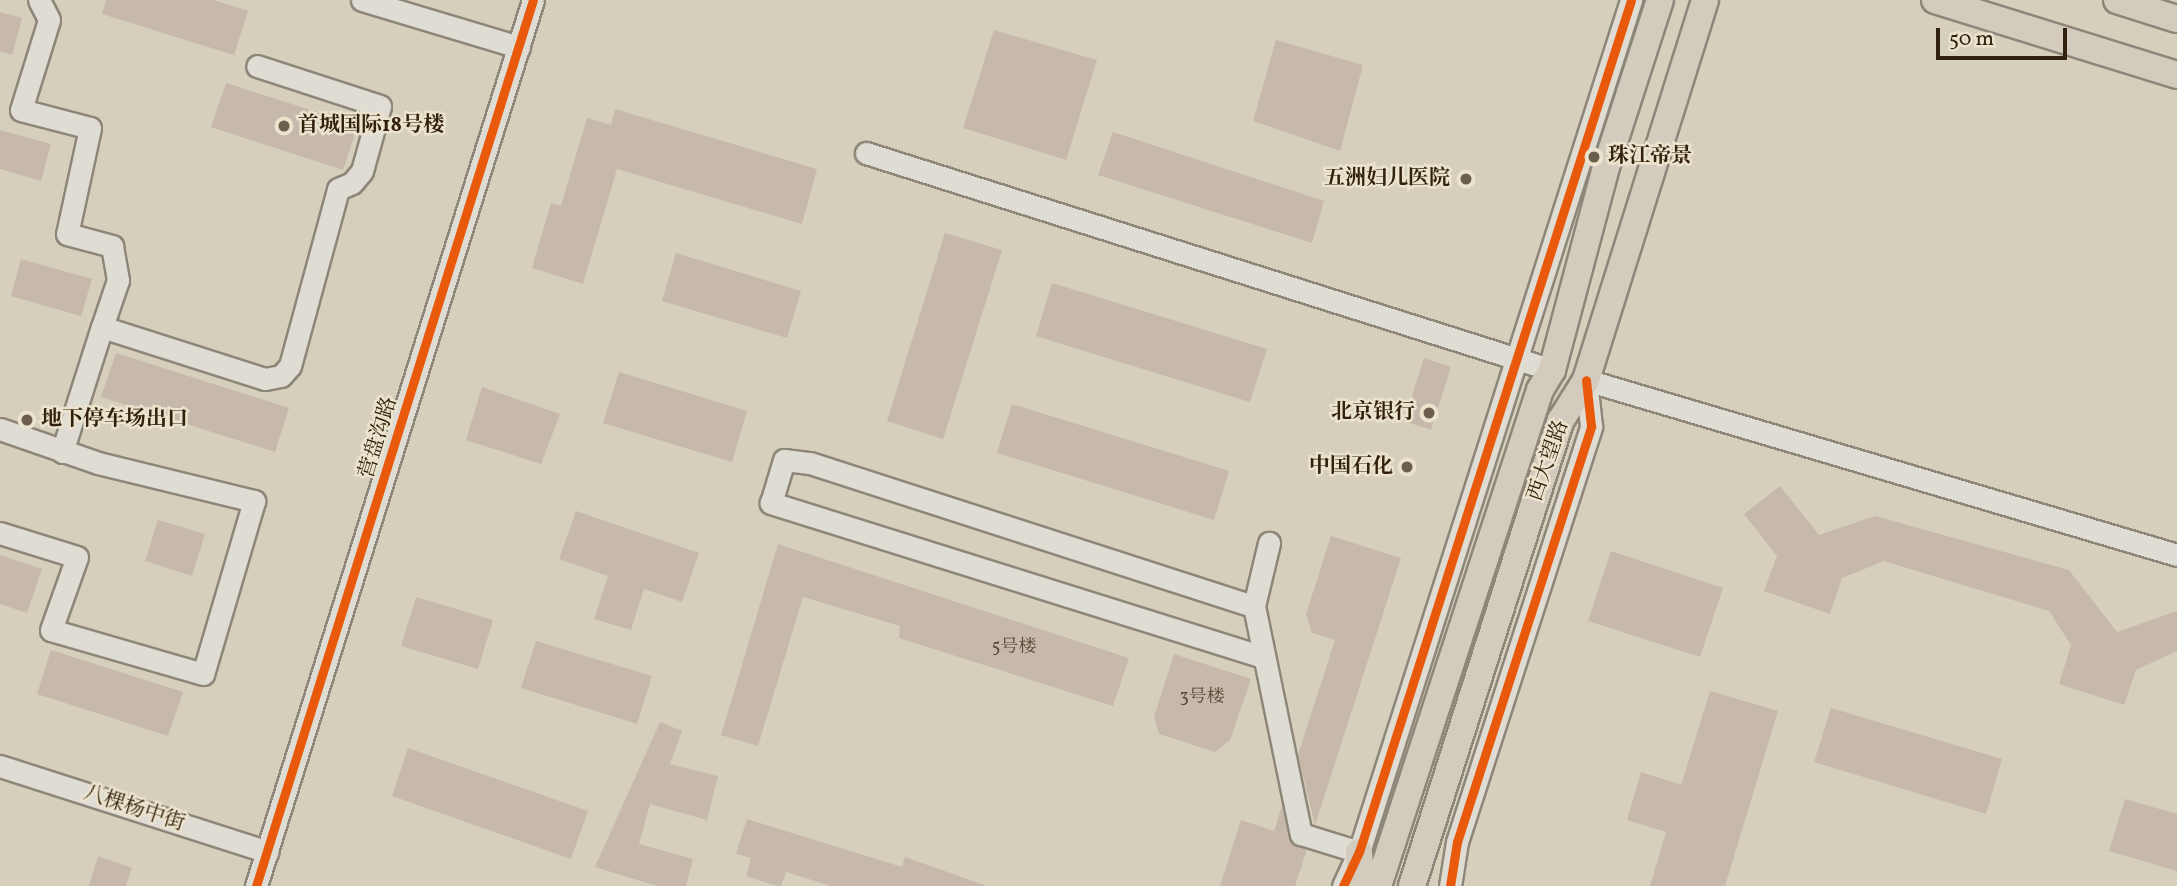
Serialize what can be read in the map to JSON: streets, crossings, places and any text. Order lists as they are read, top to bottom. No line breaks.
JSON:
{"streets":{"main road":["西大望路"],"street":["营盘沟路","八棵杨中街"]},"crossings":[["营盘沟路","八棵杨中街"]],"places":["首城国际18号楼","珠江帝景","五洲妇儿医院","北京银行","地下停车场出口","中国石化"],"house_numbers":["5号楼","3号楼"],"scale_bar":"50 m"}
